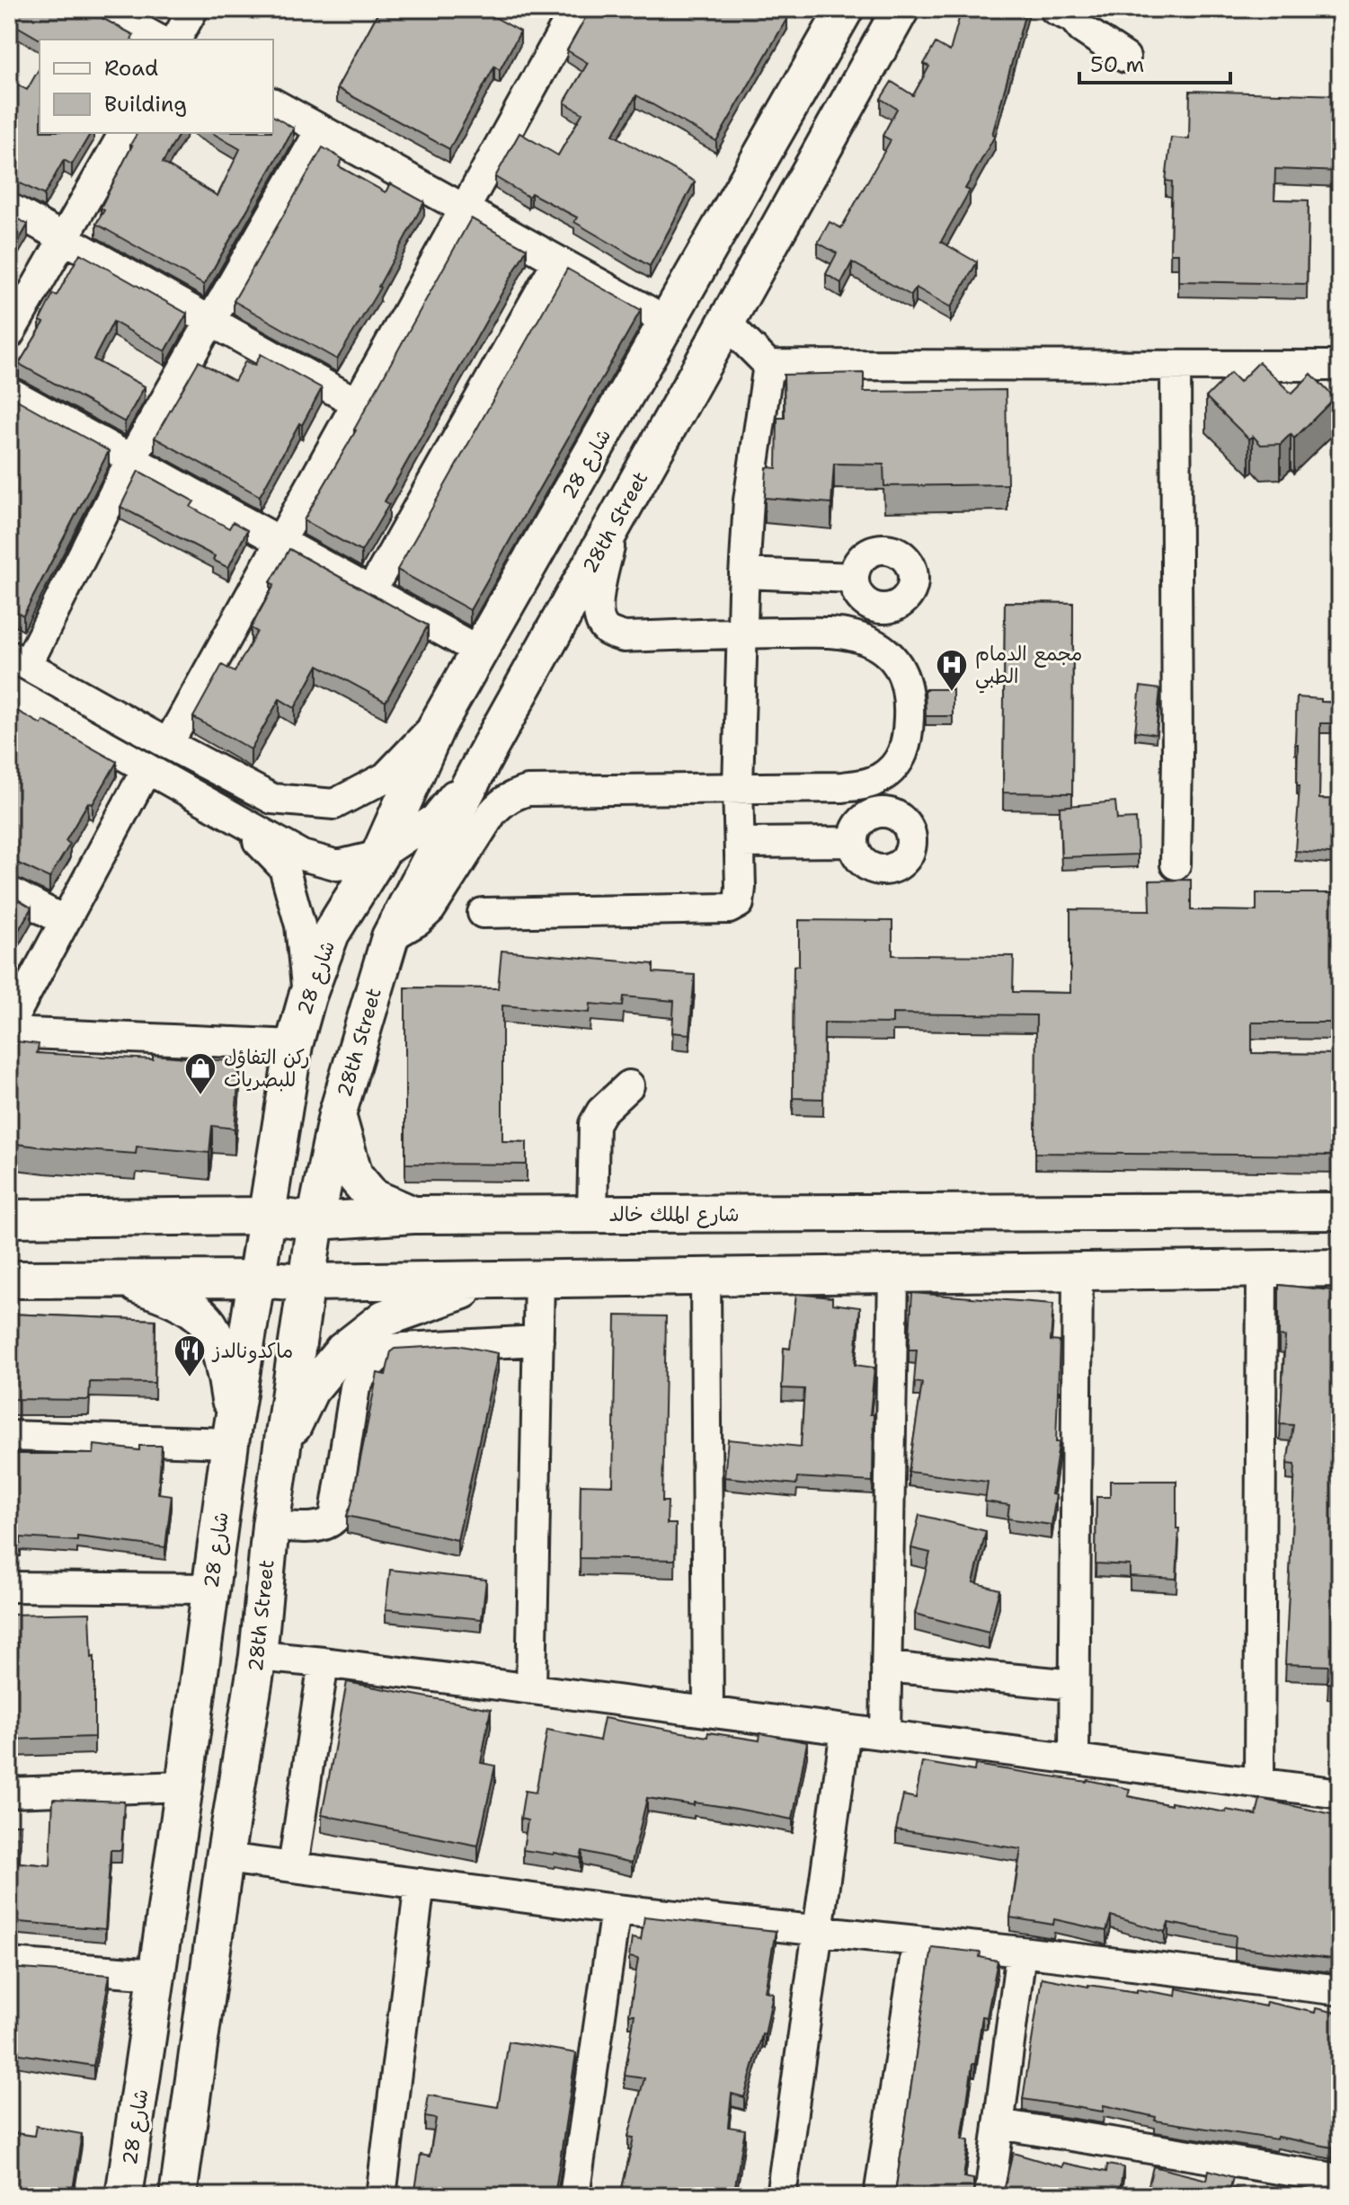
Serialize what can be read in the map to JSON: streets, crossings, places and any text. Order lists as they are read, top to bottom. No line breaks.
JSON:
{"streets":{"main road":["شارع 28","28th Street","شارع الملك خالد"]},"crossings":[["شارع 28","شارع الملك خالد"],["28th Street","شارع الملك خالد"]],"places":{"hospital":["مجمع الدمام الطبي"],"shop":["ركن التفاؤل للبصريات"],"restaurant":["ماكدونالدز"]},"legend":["Road","Building"],"scale_bar":"50 m"}
